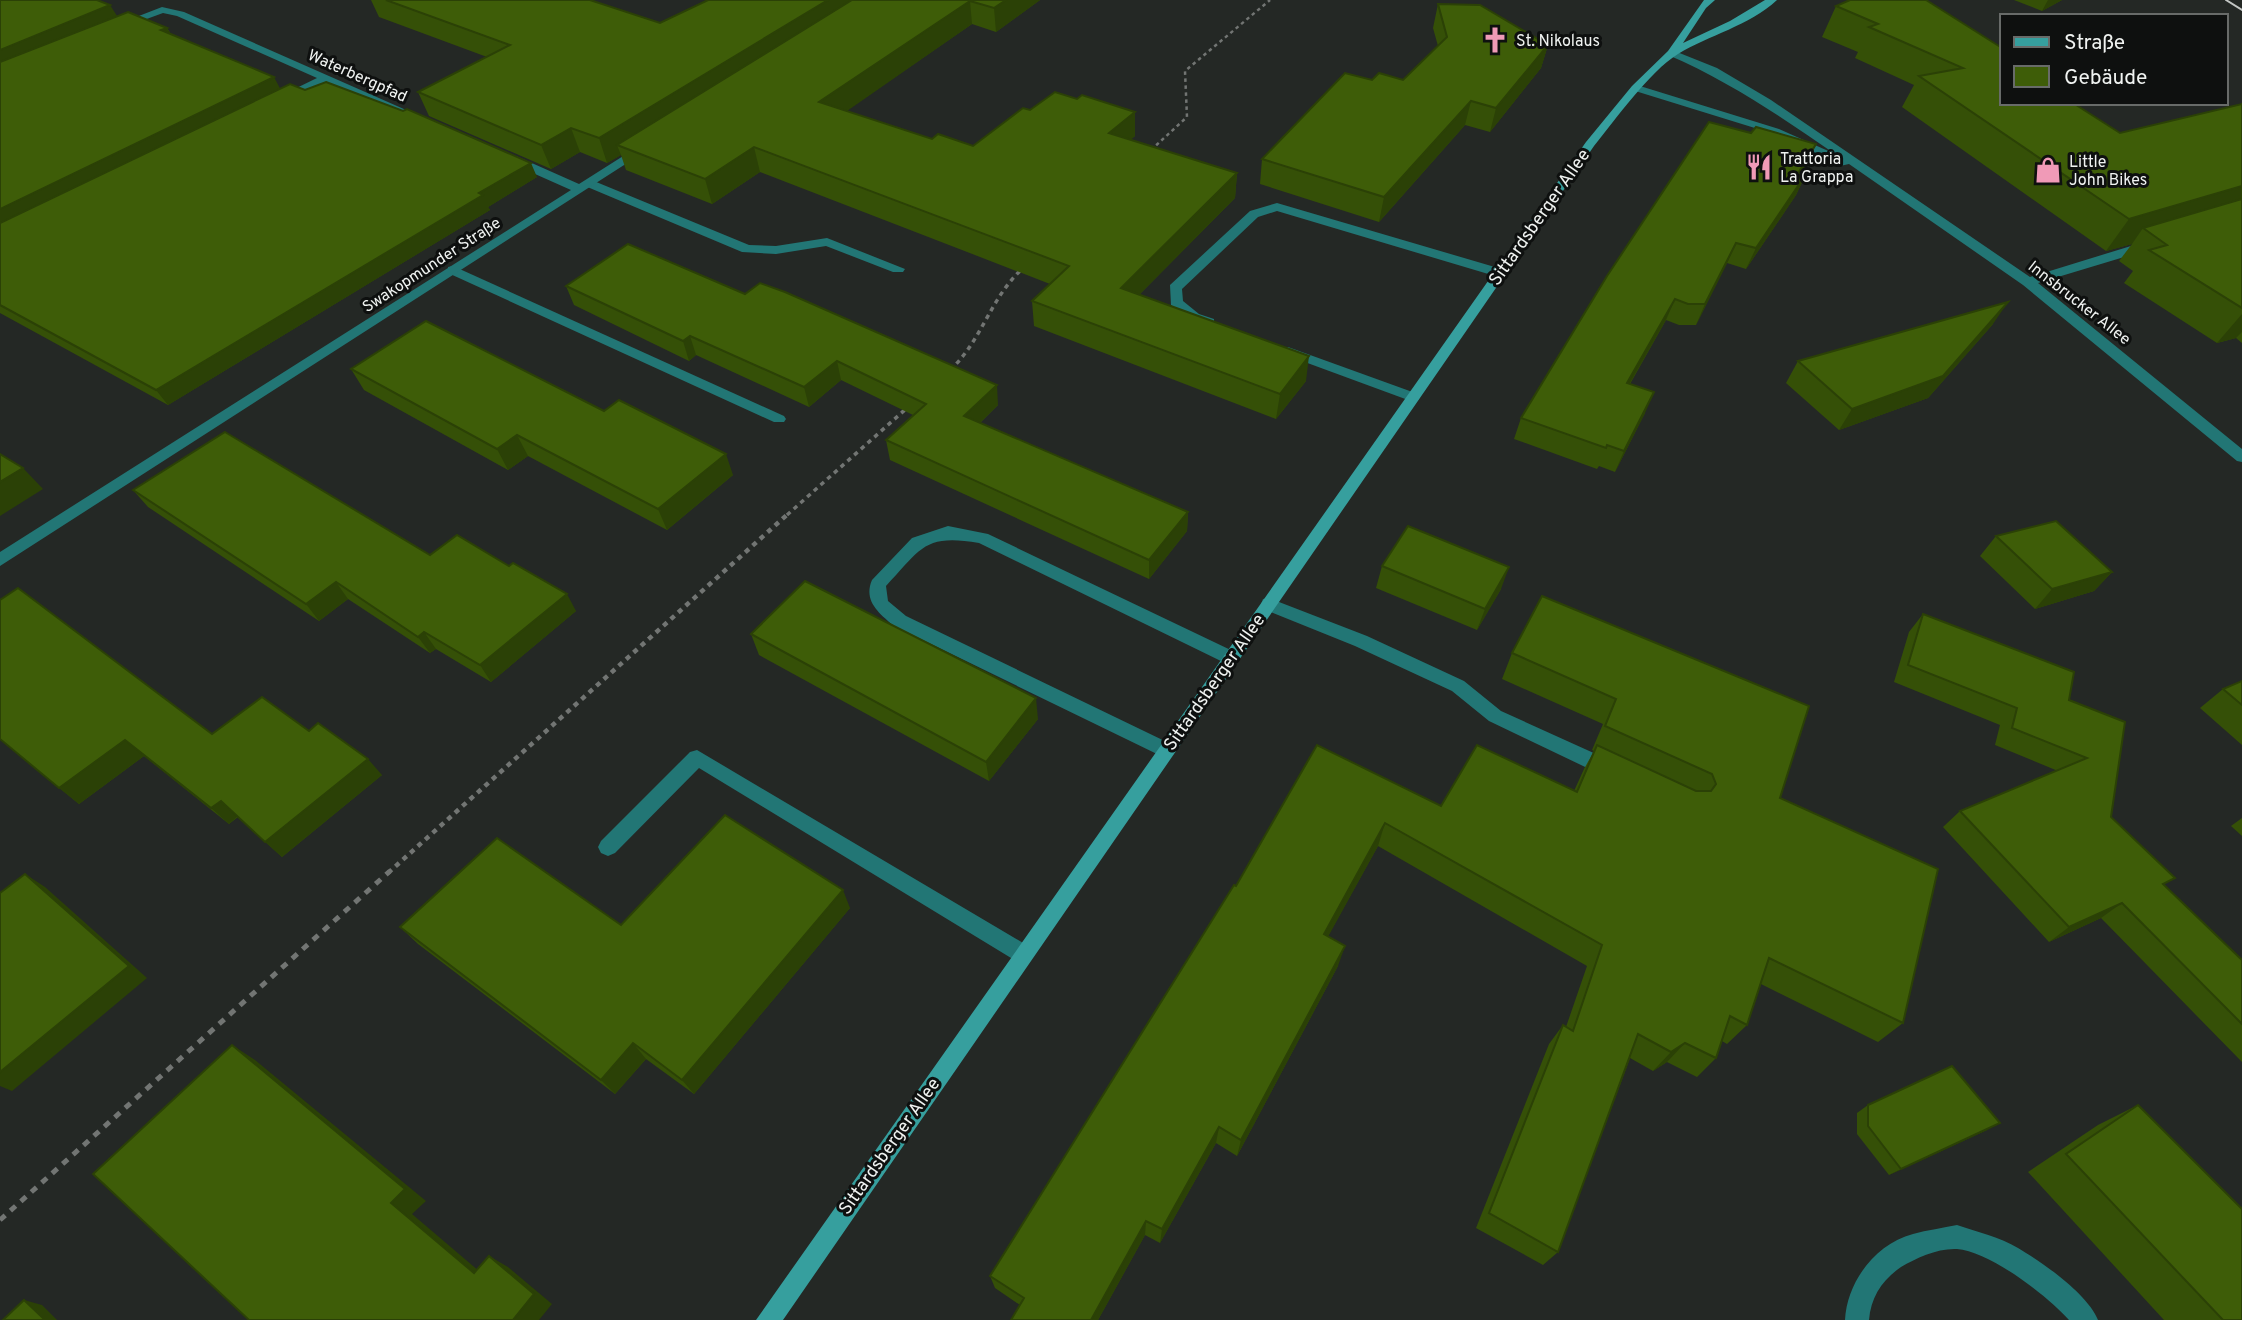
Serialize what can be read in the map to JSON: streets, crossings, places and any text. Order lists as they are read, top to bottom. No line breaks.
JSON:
{"streets":{"main road":["Sittardsberger Allee"],"street":["Waterbergpfad","Swakopmunder Straße","Innsbrucker Allee"]},"crossings":[["Sittardsberger Allee","Innsbrucker Allee"]],"places":{"church":["St. Nikolaus"],"restaurant":["Trattoria La Grappa"],"shop":["Little John Bikes"]},"legend":["Straße","Gebäude"]}
